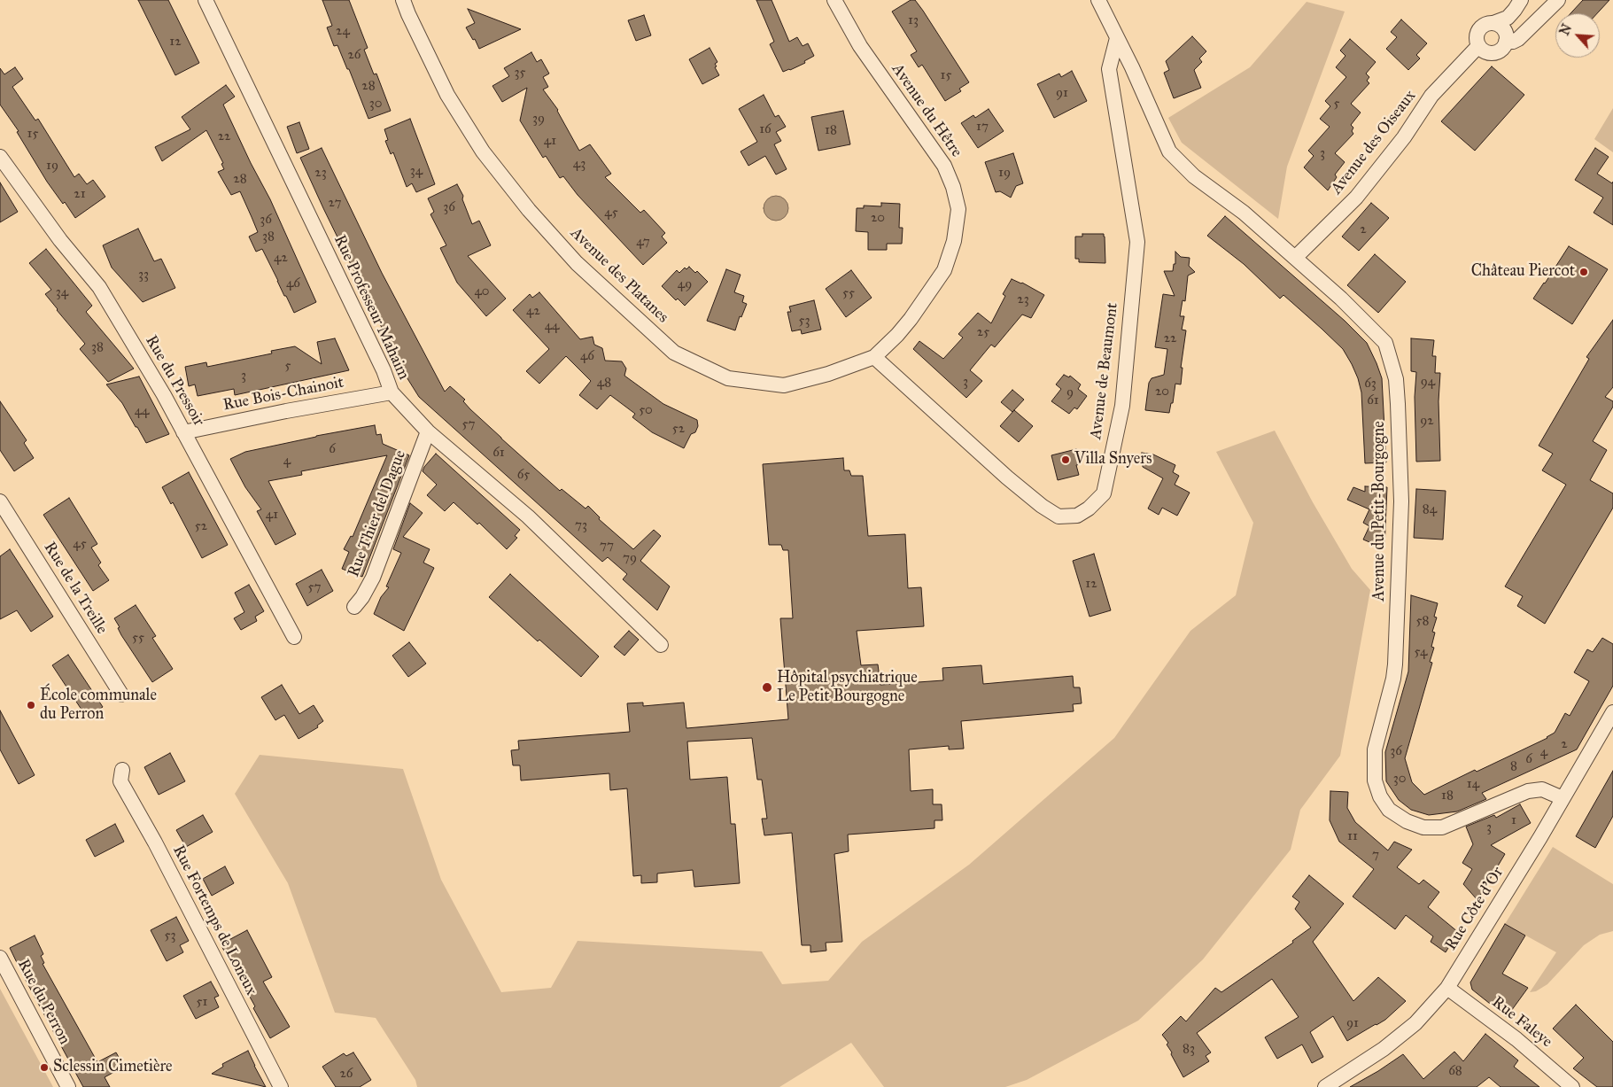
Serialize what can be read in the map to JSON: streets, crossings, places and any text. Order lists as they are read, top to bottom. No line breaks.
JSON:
{"streets":{"street":["Avenue du Hêtre","Avenue des Oiseaux","Avenue des Platanes","Rue Professeur Mahaim","Avenue de Beaumont","Rue du Pressoir","Rue Bois-Chainoit","Avenue du Petit-Bourgogne","Rue Thier del Dague","Rue de la Treille","Rue Côte d'Or","Rue Fortemps de Loneux","Rue du Perron","Rue Faleye"]},"crossings":[["Avenue du Hêtre","Avenue des Platanes"],["Avenue des Oiseaux","Avenue du Petit-Bourgogne"],["Avenue des Platanes","Avenue de Beaumont"],["Rue Professeur Mahaim","Rue Bois-Chainoit"],["Rue Professeur Mahaim","Rue Thier del Dague"],["Avenue de Beaumont","Avenue du Petit-Bourgogne"],["Rue du Pressoir","Rue Bois-Chainoit"],["Avenue du Petit-Bourgogne","Rue Côte d'Or"],["Rue Côte d'Or","Rue Faleye"]],"places":["Château Piercot","Villa Snyers","Hôpital psychiatrique Le Petit Bourgogne","École communale du Perron","Sclessin Cimetière"],"house_numbers":["13","24","12","26","35","15","28","91","30","5","39","17","16","18","15","22","41","3","43","19","34","23","19","28","21","27","36","45","20","36","2","38","47","42","33","46","49","40","34","55","23","42","53","44","25","22","38","46","5","3","3","94","48","63","20","9","61","50","44","92","57","52","6","61","4","65","84","41","73","52","45","77","79","12","57","58","55","54","2","36","4","6","8","30","14","18","1","3","11","7","53","51","91","83","68","26"],"north":"top left"}
